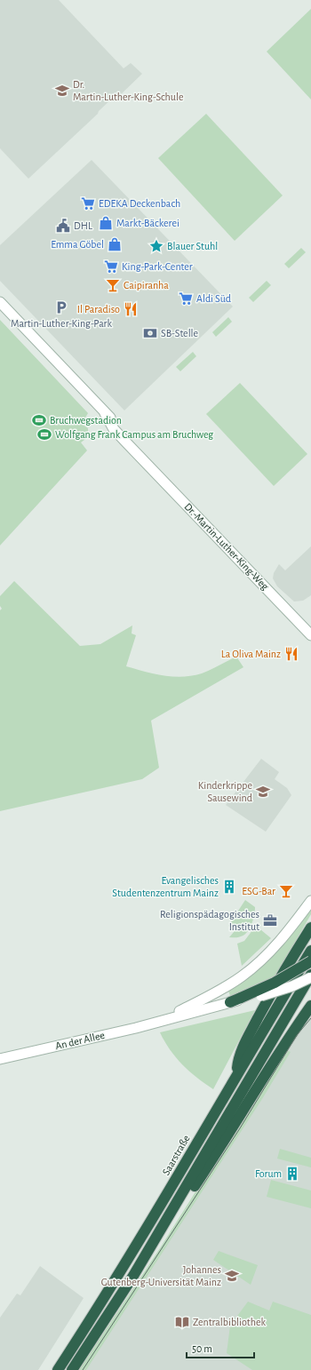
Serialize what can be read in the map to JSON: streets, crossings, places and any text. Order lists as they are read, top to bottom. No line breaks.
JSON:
{"streets":{"highway":["Saarstraße"],"main road":["Dr.-Martin-Luther-King-Weg","An der Allee"]},"places":{"school or university":["Dr. Martin-Luther-King-Schule","Kinderkrippe Sausewind","Johannes Gutenberg-Universität Mainz"],"supermarket":["EDEKA Deckenbach","King-Park-Center","Aldi Süd"],"shop":["Markt-Bäckerei","Emma Göbel"],"public building":["DHL"],"place":["Blauer Stuhl"],"bar":["Caipiranha","ESG-Bar"],"parking":["Martin-Luther-King-Park"],"restaurant":["Il Paradiso","La Oliva Mainz"],"bank":["SB-Stelle"],"sports":["Bruchwegstadion","Wolfgang Frank Campus am Bruchweg"],"building":["Evangelisches Studentenzentrum Mainz","Forum"],"office":["Religionspädagogisches Institut"],"library":["Zentralbibliothek"]},"scale_bar":"50 m"}
